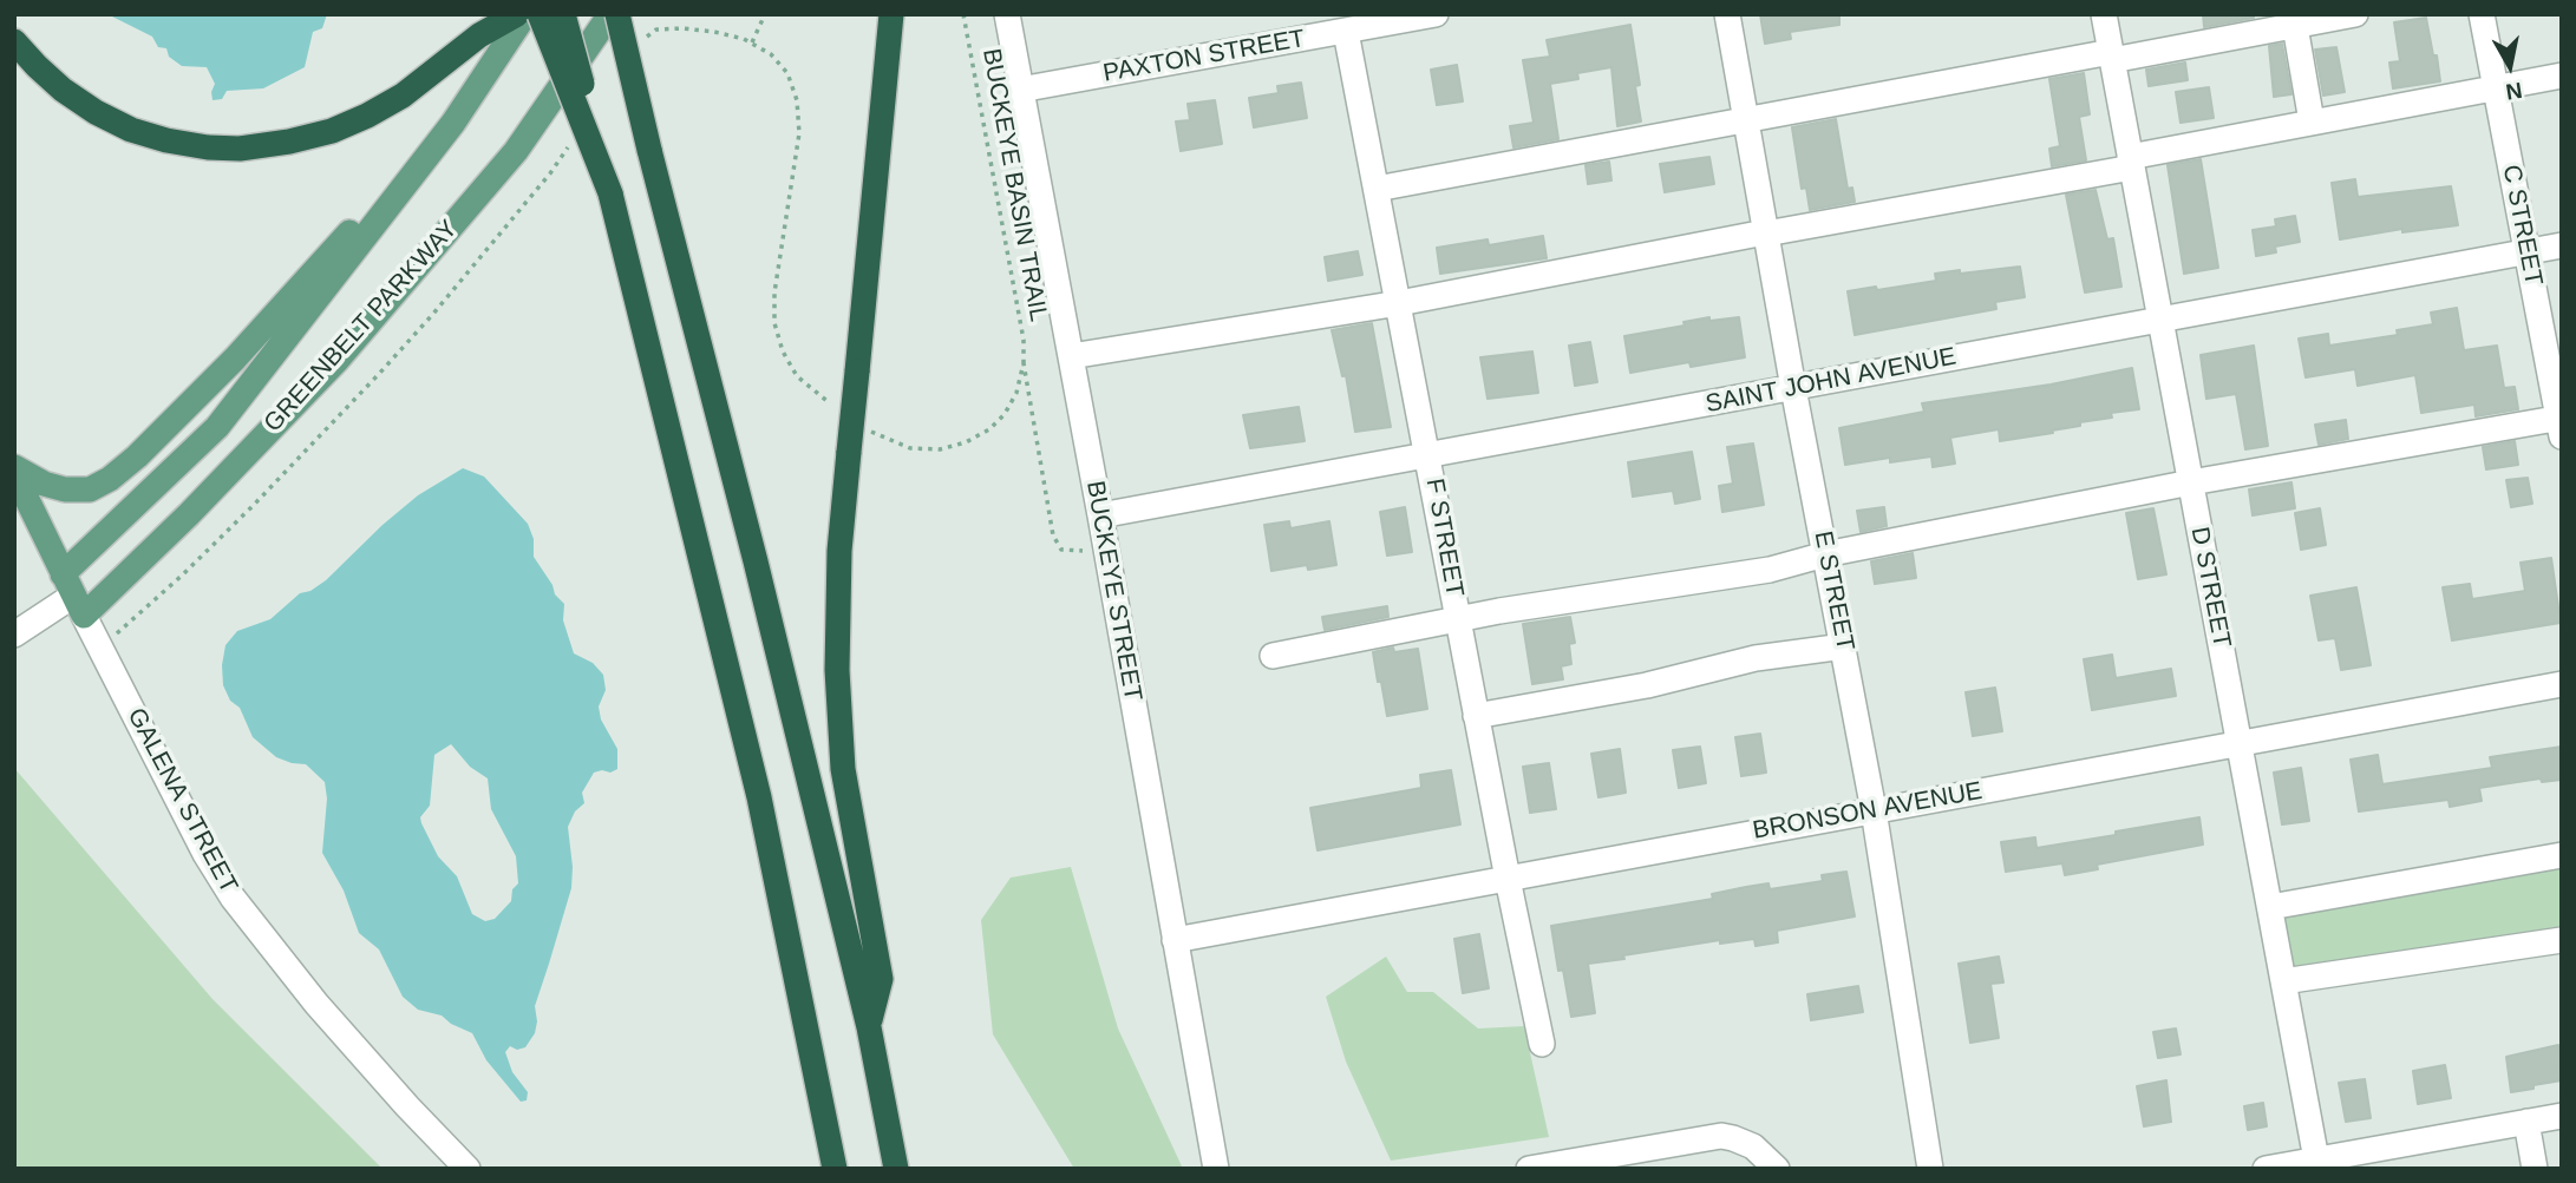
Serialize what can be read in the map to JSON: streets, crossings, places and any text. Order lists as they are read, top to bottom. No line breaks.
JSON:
{"streets":{"main road":["GREENBELT PARKWAY","GALENA STREET"],"street":["PAXTON STREET","C STREET","SAINT JOHN AVENUE","F STREET","D STREET","BUCKEYE STREET","E STREET","BRONSON AVENUE"],"path":["BUCKEYE BASIN TRAIL"]},"crossings":[["PAXTON STREET","F STREET"],["PAXTON STREET","BUCKEYE STREET"],["BUCKEYE BASIN TRAIL","BUCKEYE STREET"],["C STREET","SAINT JOHN AVENUE"],["GREENBELT PARKWAY","GALENA STREET"],["SAINT JOHN AVENUE","F STREET"],["SAINT JOHN AVENUE","D STREET"],["SAINT JOHN AVENUE","BUCKEYE STREET"],["SAINT JOHN AVENUE","E STREET"],["F STREET","BRONSON AVENUE"],["D STREET","BRONSON AVENUE"],["BUCKEYE STREET","BRONSON AVENUE"],["E STREET","BRONSON AVENUE"]],"north":"bottom"}
